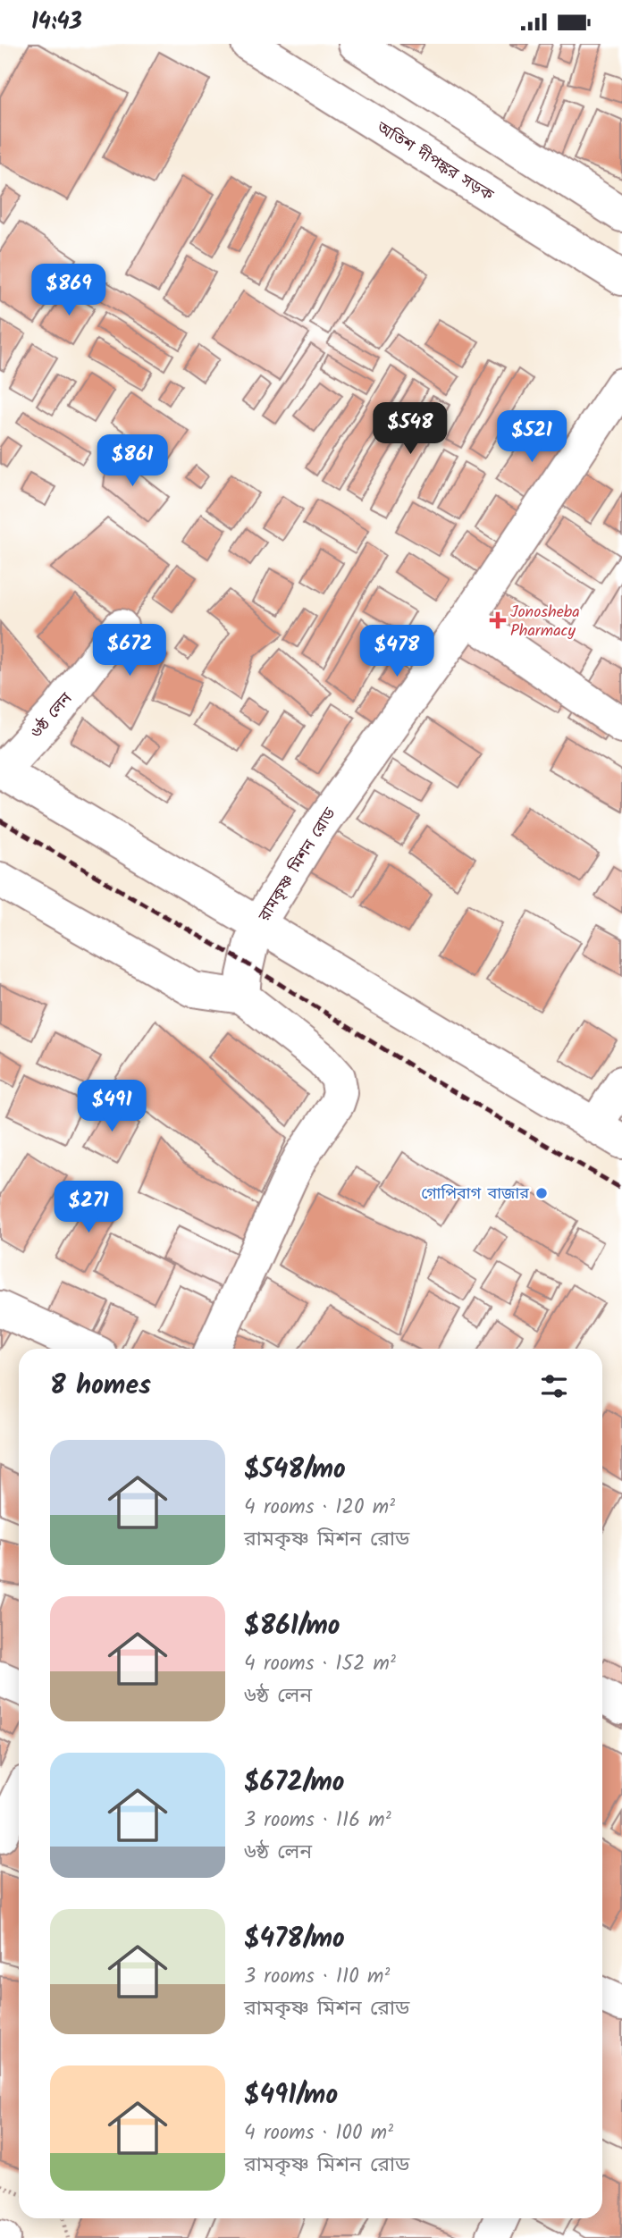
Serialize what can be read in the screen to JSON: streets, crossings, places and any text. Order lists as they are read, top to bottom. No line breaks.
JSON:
{"streets":{"street":["অতিশ দীপঙ্কর সড়ক","৬ষ্ঠ লেন","রামকৃষ্ণ মিশন রোড"]},"places":{"health":["Jonosheba Pharmacy"],"other":["গোপিবাগ বাজার"]},"page":{"status":"14:43","price":["$869","$548","$521","$861","$672","$478","$491","$271"],"heading":"8 homes","list":[{"name":"$548/mo","note":"4 rooms · 120 m² · রামকৃষ্ণ মিশন রোড"},{"name":"$861/mo","note":"4 rooms · 152 m² · ৬ষ্ঠ লেন"},{"name":"$672/mo","note":"3 rooms · 116 m² · ৬ষ্ঠ লেন"},{"name":"$478/mo","note":"3 rooms · 110 m² · রামকৃষ্ণ মিশন রোড"},{"name":"$491/mo","note":"4 rooms · 100 m² · রামকৃষ্ণ মিশন রোড"}]}}
